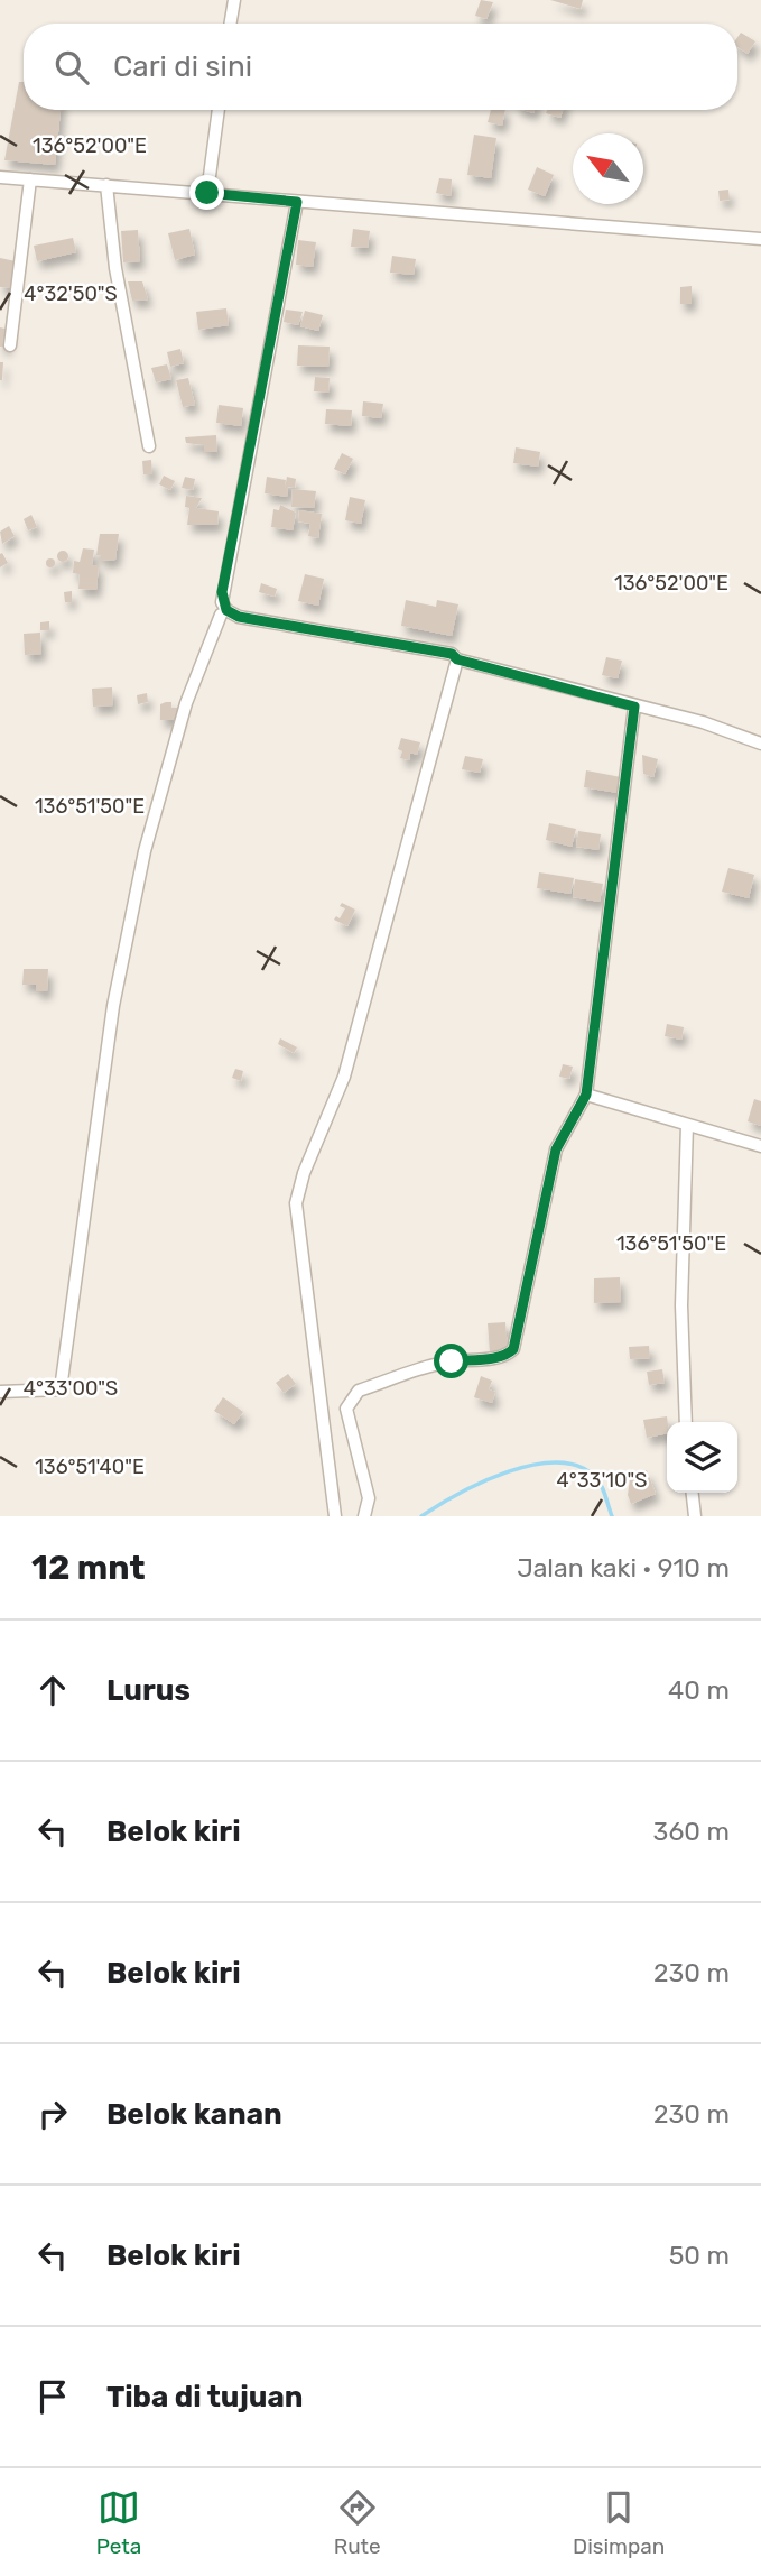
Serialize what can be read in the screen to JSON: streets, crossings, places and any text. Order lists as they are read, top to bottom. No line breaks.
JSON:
{"north":"top left","page":{"search":"Cari di sini","heading":["12 mnt","Jalan kaki · 910 m"],"list":[["Lurus","40 m"],["Belok kiri","360 m"],["Belok kiri","230 m"],["Belok kanan","230 m"],["Belok kiri","50 m"],"Tiba di tujuan"],"nav":["Peta","Rute","Disimpan"]},"coordinates":["136°52'00\"E","4°32'50\"S","136°51'50\"E","4°33'00\"S","136°51'40\"E","4°33'10\"S"]}
